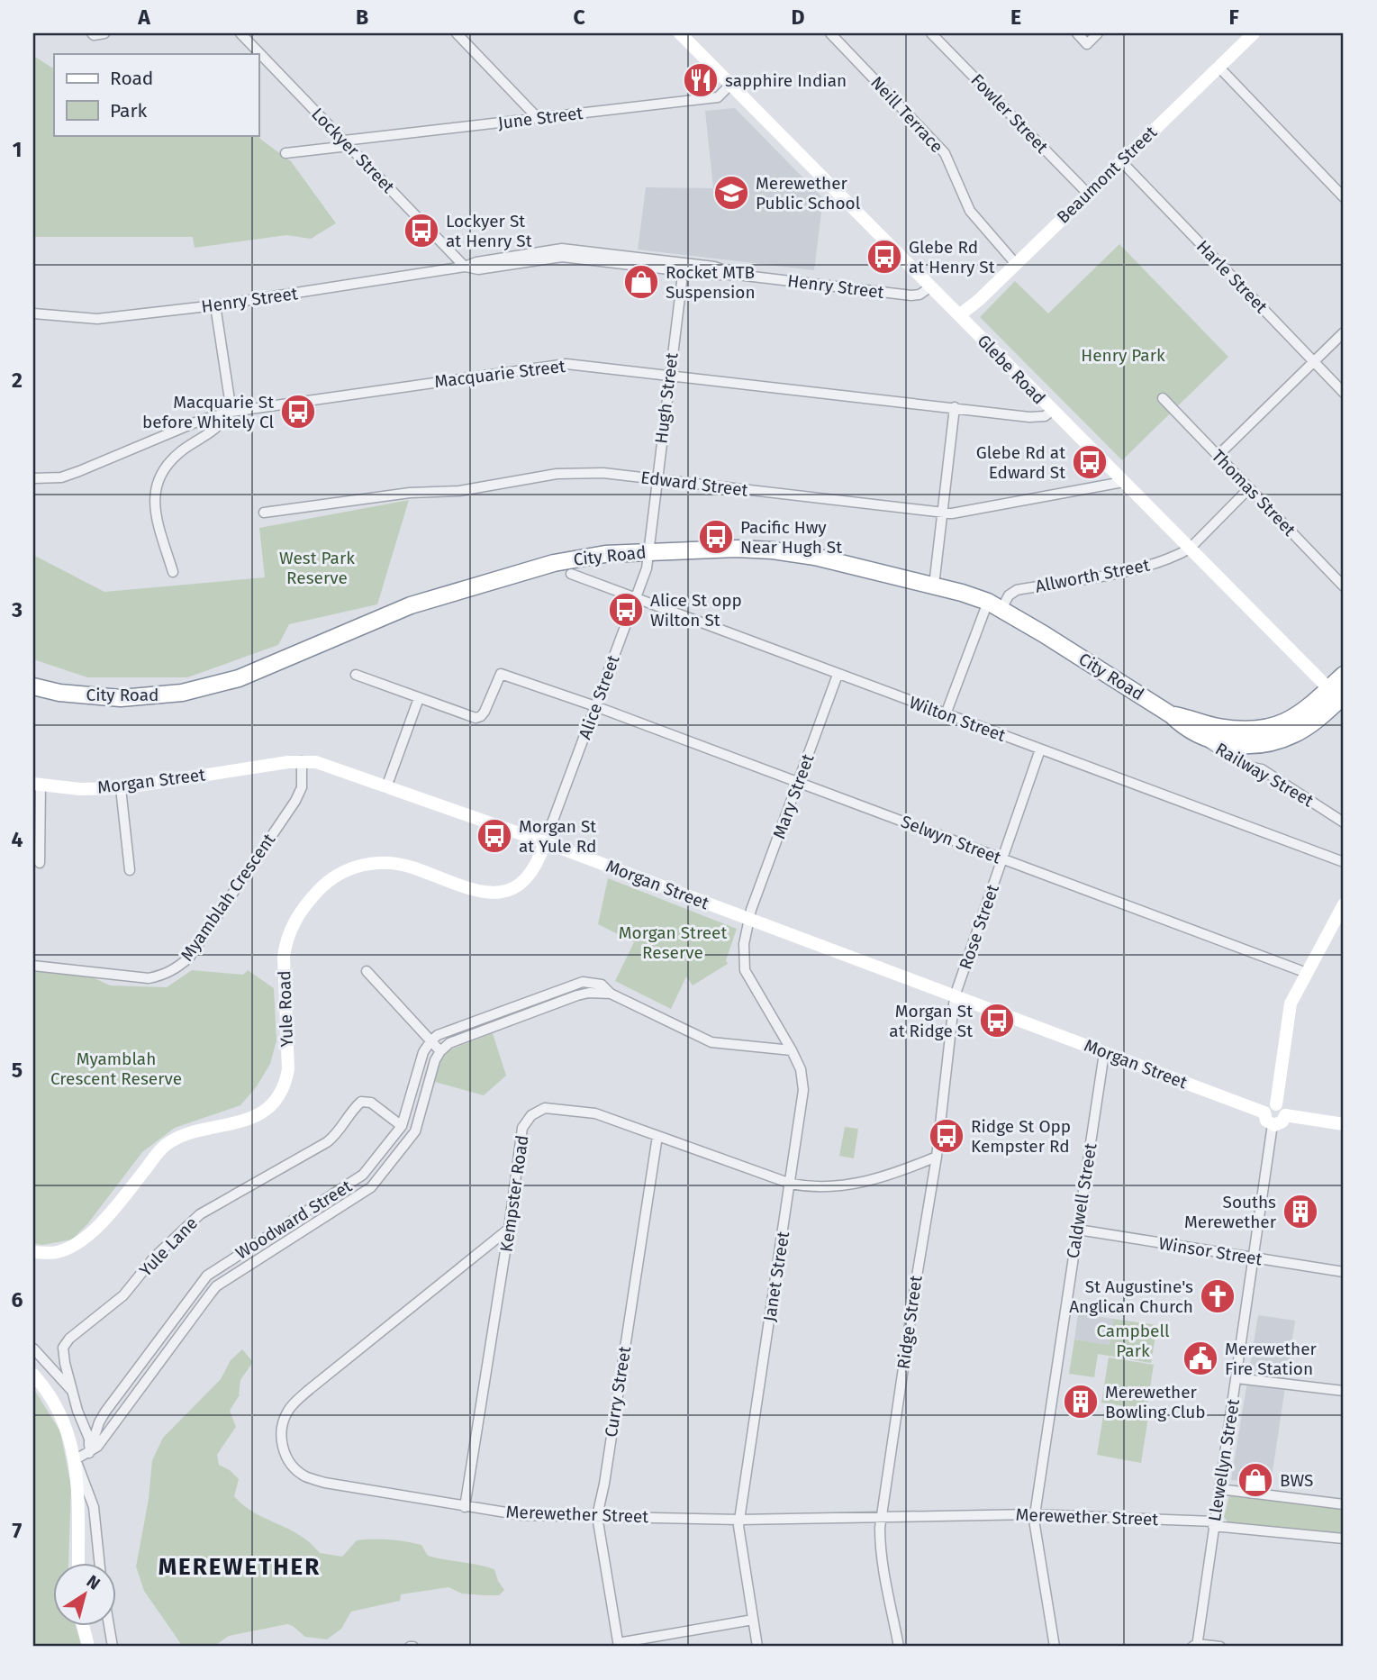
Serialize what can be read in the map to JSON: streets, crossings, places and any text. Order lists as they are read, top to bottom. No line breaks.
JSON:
{"streets":{"highway":["City Road"],"street":["Fowler Street","Neill Terrace","June Street","Lockyer Street","Beaumont Street","Harle Street","Henry Street","Glebe Road","Macquarie Street","Hugh Street","Edward Street","Thomas Street","Allworth Street","Alice Street","Wilton Street","Railway Street","Morgan Street","Mary Street","Selwyn Street","Myamblah Crescent","Rose Street","Yule Road","Kempster Road","Caldwell Street","Woodward Street","Yule Lane","Winsor Street","Janet Street","Ridge Street","Curry Street","Llewellyn Street","Merewether Street"]},"crossings":[["Fowler Street","Beaumont Street"],["Neill Terrace","Beaumont Street"],["June Street","Lockyer Street"],["June Street","Glebe Road"],["Lockyer Street","Henry Street"],["Beaumont Street","Harle Street"],["Beaumont Street","Glebe Road"],["Henry Street","Glebe Road"],["Glebe Road","Macquarie Street"],["Glebe Road","Edward Street"],["Glebe Road","City Road"],["Glebe Road","Allworth Street"],["Macquarie Street","Hugh Street"],["Hugh Street","Edward Street"],["Hugh Street","City Road"],["Hugh Street","Alice Street"],["Thomas Street","Allworth Street"],["City Road","Allworth Street"],["City Road","Alice Street"],["City Road","Railway Street"],["Allworth Street","Wilton Street"],["Alice Street","Wilton Street"],["Alice Street","Morgan Street"],["Alice Street","Selwyn Street"],["Alice Street","Yule Road"],["Wilton Street","Mary Street"],["Wilton Street","Rose Street"],["Morgan Street","Mary Street"],["Morgan Street","Myamblah Crescent"],["Morgan Street","Rose Street"],["Morgan Street","Yule Road"],["Morgan Street","Caldwell Street"],["Morgan Street","Janet Street"],["Morgan Street","Ridge Street"],["Morgan Street","Llewellyn Street"],["Mary Street","Selwyn Street"],["Mary Street","Janet Street"],["Selwyn Street","Rose Street"],["Rose Street","Ridge Street"],["Kempster Road","Janet Street"],["Kempster Road","Ridge Street"],["Kempster Road","Curry Street"],["Kempster Road","Merewether Street"],["Caldwell Street","Winsor Street"],["Caldwell Street","Merewether Street"],["Woodward Street","Yule Lane"],["Winsor Street","Llewellyn Street"],["Janet Street","Merewether Street"],["Ridge Street","Merewether Street"],["Curry Street","Merewether Street"],["Llewellyn Street","Merewether Street"]],"districts":["MEREWETHER"],"parks":["Henry Park","West Park Reserve","Morgan Street Reserve","Myamblah Crescent Reserve","Campbell Park"],"places":{"restaurant":["sapphire Indian"],"school or university":["Merewether Public School"],"bus stop":["Lockyer St at Henry St","Glebe Rd at Henry St","Macquarie St before Whitely Cl","Glebe Rd at Edward St","Pacific Hwy Near Hugh St","Alice St opp Wilton St","Morgan St at Yule Rd","Morgan St at Ridge St","Ridge St Opp Kempster Rd"],"shop":["Rocket MTB Suspension","BWS"],"building":["Souths Merewether","Merewether Bowling Club"],"church":["St Augustine's Anglican Church"],"public building":["Merewether Fire Station"]},"legend":["Road","Park"],"north":"top right","grid":{"columns":["A","B","C","D","E","F"],"rows":["1","2","3","4","5","6","7"]}}
